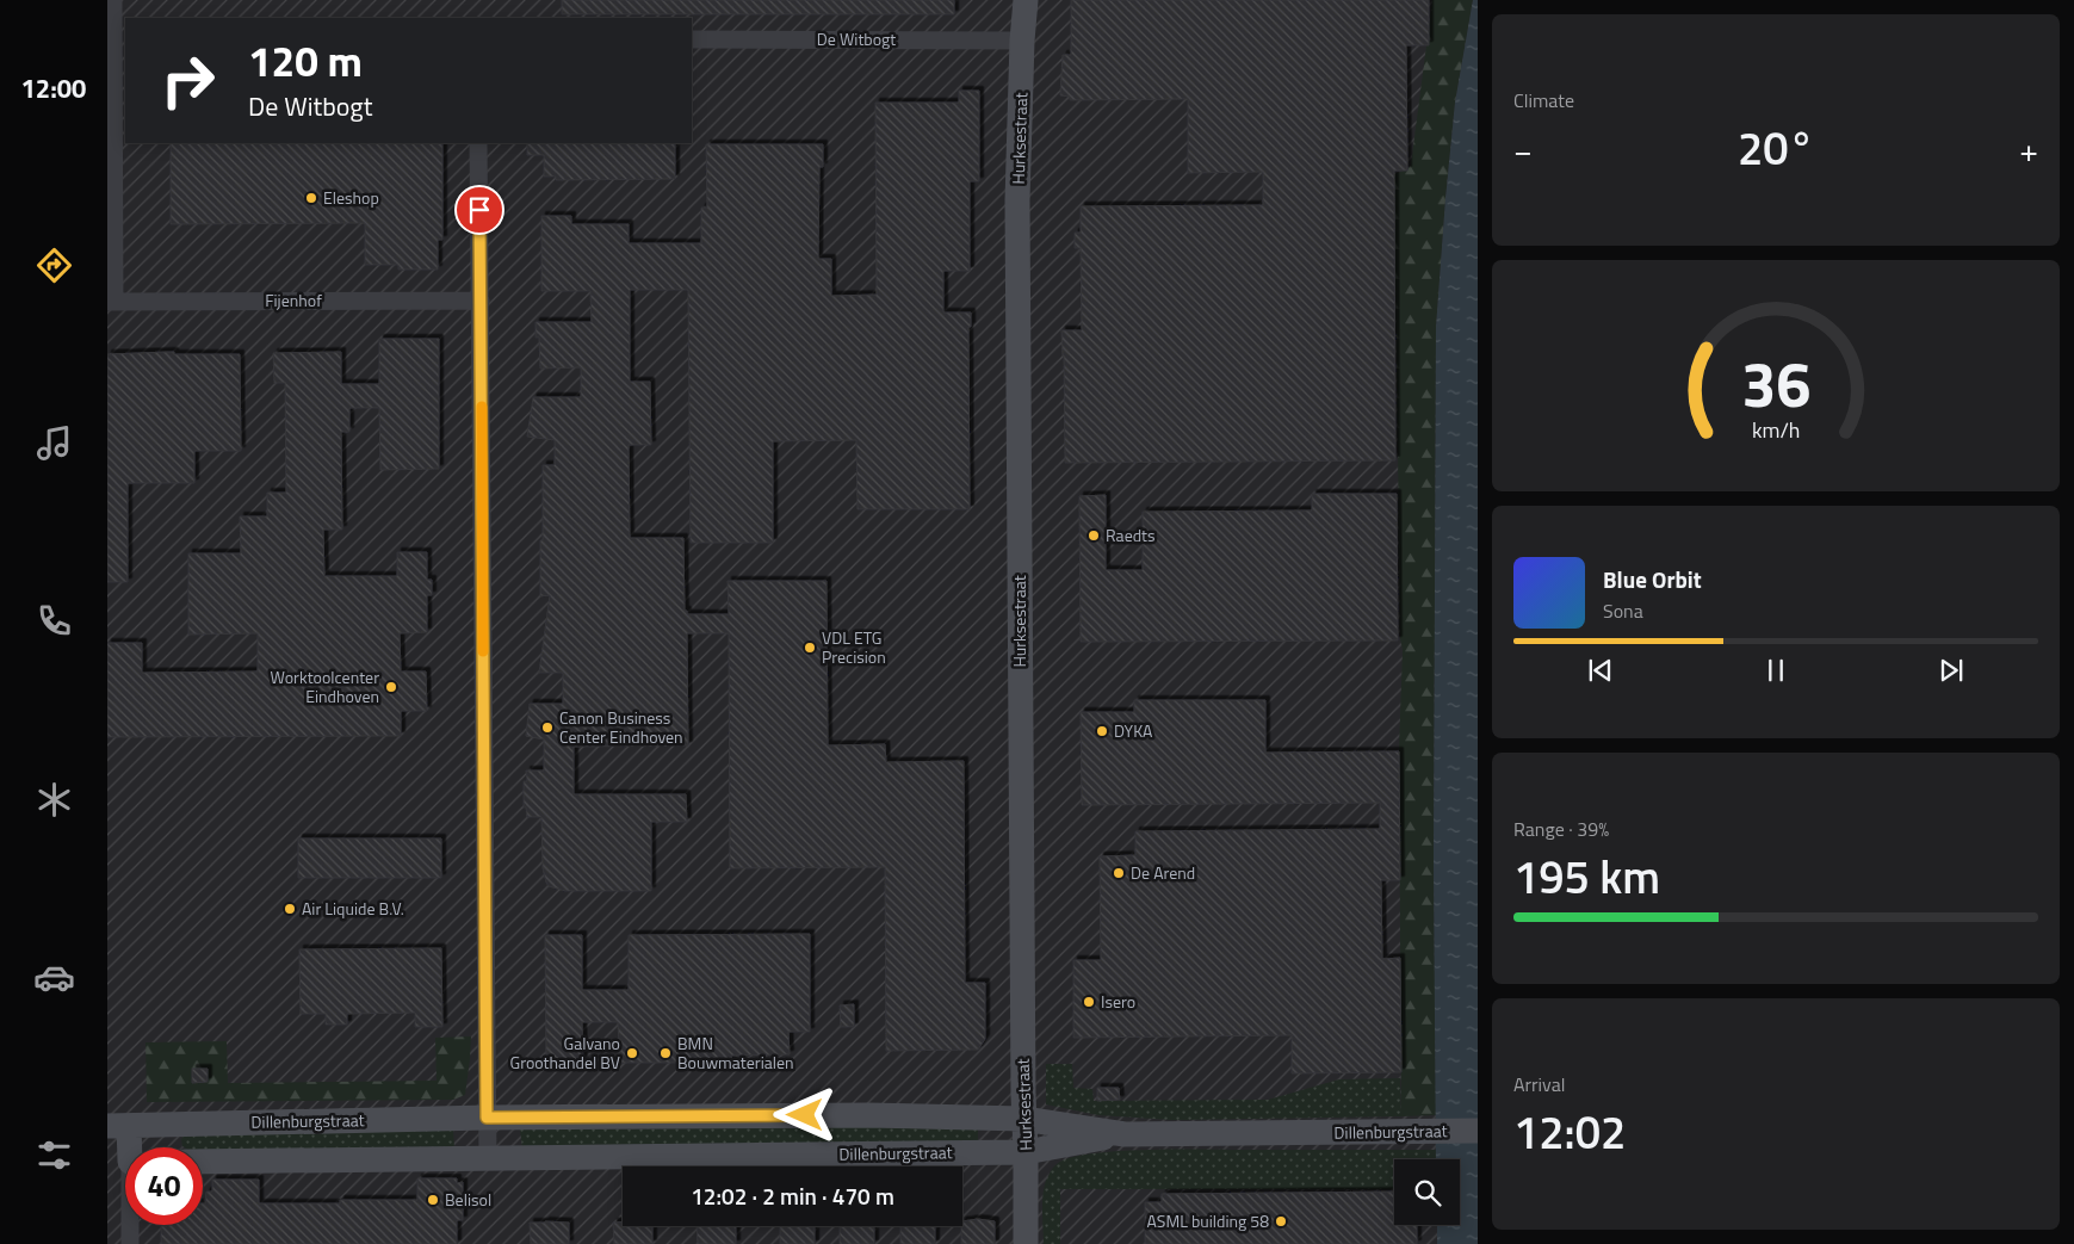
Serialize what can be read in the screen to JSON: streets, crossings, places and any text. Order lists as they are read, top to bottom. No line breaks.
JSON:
{"streets":{"street":["De Witbogt","Hurksestraat","Fijenhof","Dillenburgstraat"]},"crossings":[["De Witbogt","Hurksestraat"],["Hurksestraat","Dillenburgstraat"]],"places":["Eleshop","Raedts","VDL ETG Precision","Worktoolcenter Eindhoven","Canon Business Center Eindhoven","DYKA","De Arend","Air Liquide B.V.","Isero","Galvano Groothandel BV","BMN Bouwmaterialen","Belisol","ASML building 58"],"page":{"tabs":"12:00","tile":["Climate",["Range · 39%","195 km"],["Arrival","12:02"]],"turn":["120 m","De Witbogt"],"heat":["−","20°","+"],"song":["Blue Orbit","Sona"],"limit":"40","trip":"12:02 · 2 min · 470 m","gauge":["36","km/h"]}}
